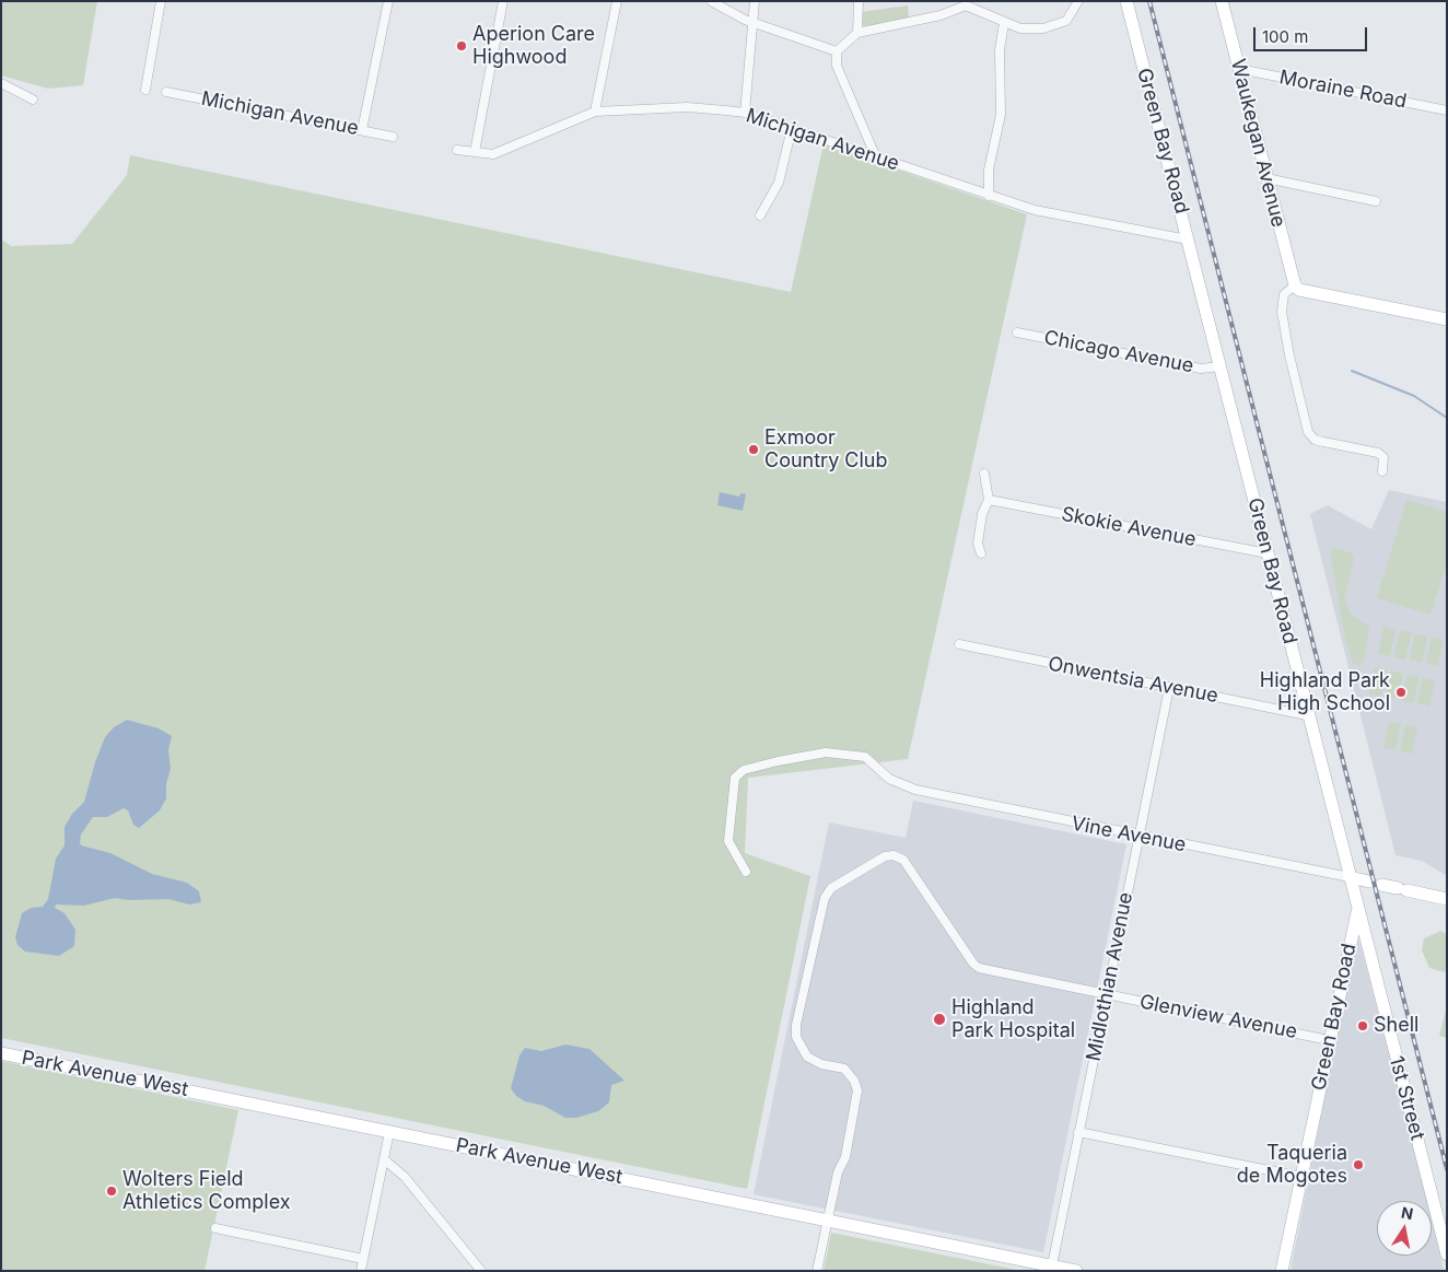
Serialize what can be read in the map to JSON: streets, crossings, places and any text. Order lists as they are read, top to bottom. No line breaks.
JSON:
{"streets":{"street":["Moraine Road","Michigan Avenue","Green Bay Road","Waukegan Avenue","Chicago Avenue","Skokie Avenue","Onwentsia Avenue","Vine Avenue","Midlothian Avenue","Glenview Avenue","Park Avenue West","1st Street"]},"crossings":[["Moraine Road","Waukegan Avenue"],["Michigan Avenue","Green Bay Road"],["Green Bay Road","Chicago Avenue"],["Green Bay Road","Skokie Avenue"],["Green Bay Road","Onwentsia Avenue"],["Green Bay Road","Vine Avenue"],["Green Bay Road","Glenview Avenue"],["Green Bay Road","1st Street"],["Onwentsia Avenue","Midlothian Avenue"],["Vine Avenue","Midlothian Avenue"],["Midlothian Avenue","Glenview Avenue"],["Midlothian Avenue","Park Avenue West"],["Glenview Avenue","Park Avenue West"]],"places":["Aperion Care Highwood","Exmoor Country Club","Highland Park High School","Highland Park Hospital","Shell","Taqueria de Mogotes","Wolters Field Athletics Complex"],"scale_bar":"100 m","north":"top"}
